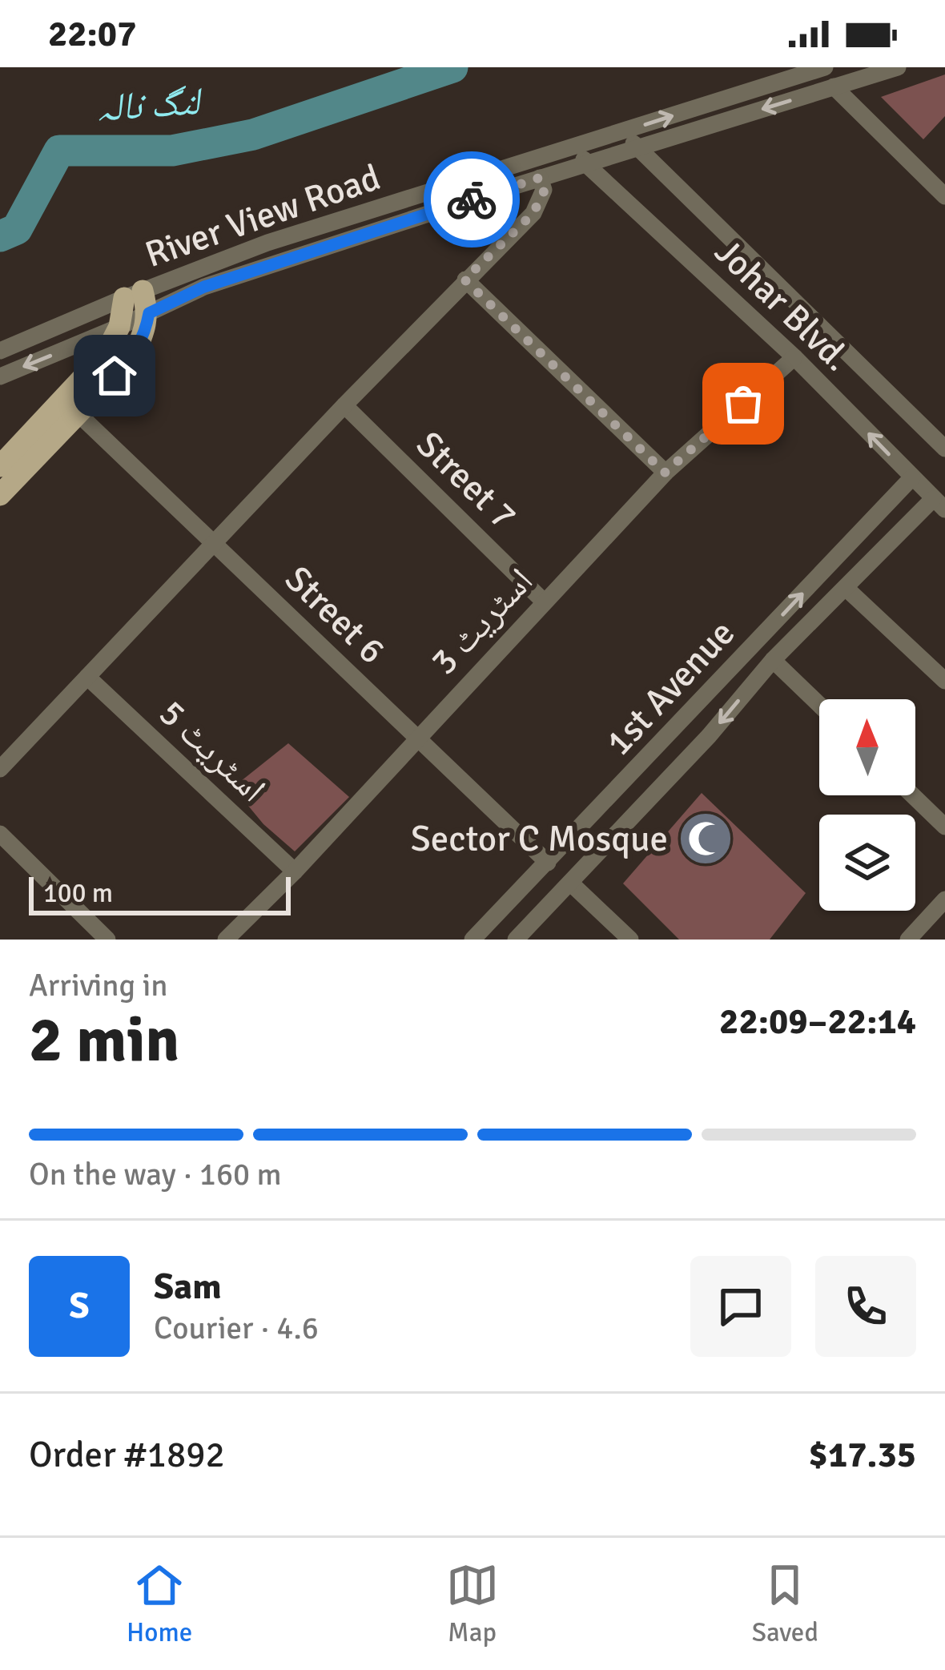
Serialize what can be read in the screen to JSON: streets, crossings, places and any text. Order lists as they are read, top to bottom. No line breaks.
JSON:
{"streets":{"street":["River View Road","Johar Blvd.","Street 7","Street 6","اسٹریٹ 3","1st Avenue","اسٹریٹ 5"]},"crossings":[["River View Road","Johar Blvd."],["Johar Blvd.","اسٹریٹ 3"],["Johar Blvd.","1st Avenue"],["Street 7","اسٹریٹ 3"],["Street 6","اسٹریٹ 3"],["Street 6","1st Avenue"],["اسٹریٹ 3","اسٹریٹ 5"]],"water":["لنگ نالہ"],"places":{"mosque":["Sector C Mosque"]},"scale_bar":"100 m","north":"top","page":{"status":"22:07","scale":"100 m","heading":["2 min","Arriving in","22:09–22:14"],"panel":["Sam","Courier · 4.6","Order #1892","$17.35"],"bar":"On the way · 160 m","round":"S","tabs":["Home","Map","Saved"]}}
